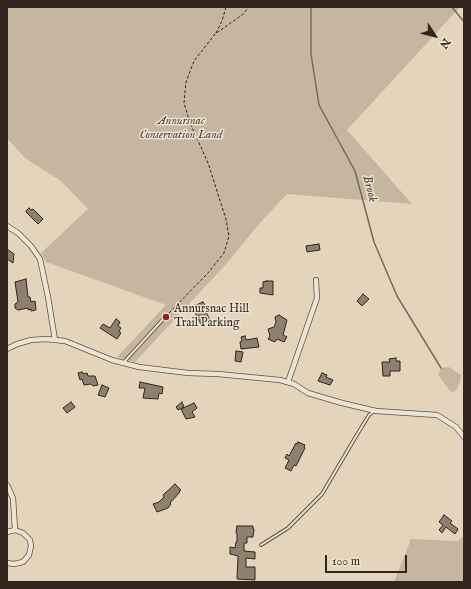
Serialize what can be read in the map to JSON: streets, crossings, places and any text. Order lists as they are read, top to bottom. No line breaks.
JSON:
{"water":["Brook"],"parks":["Annursnac Conservation Land"],"places":["Annursnac Hill Trail Parking"],"scale_bar":"100 m","north":"bottom right"}
